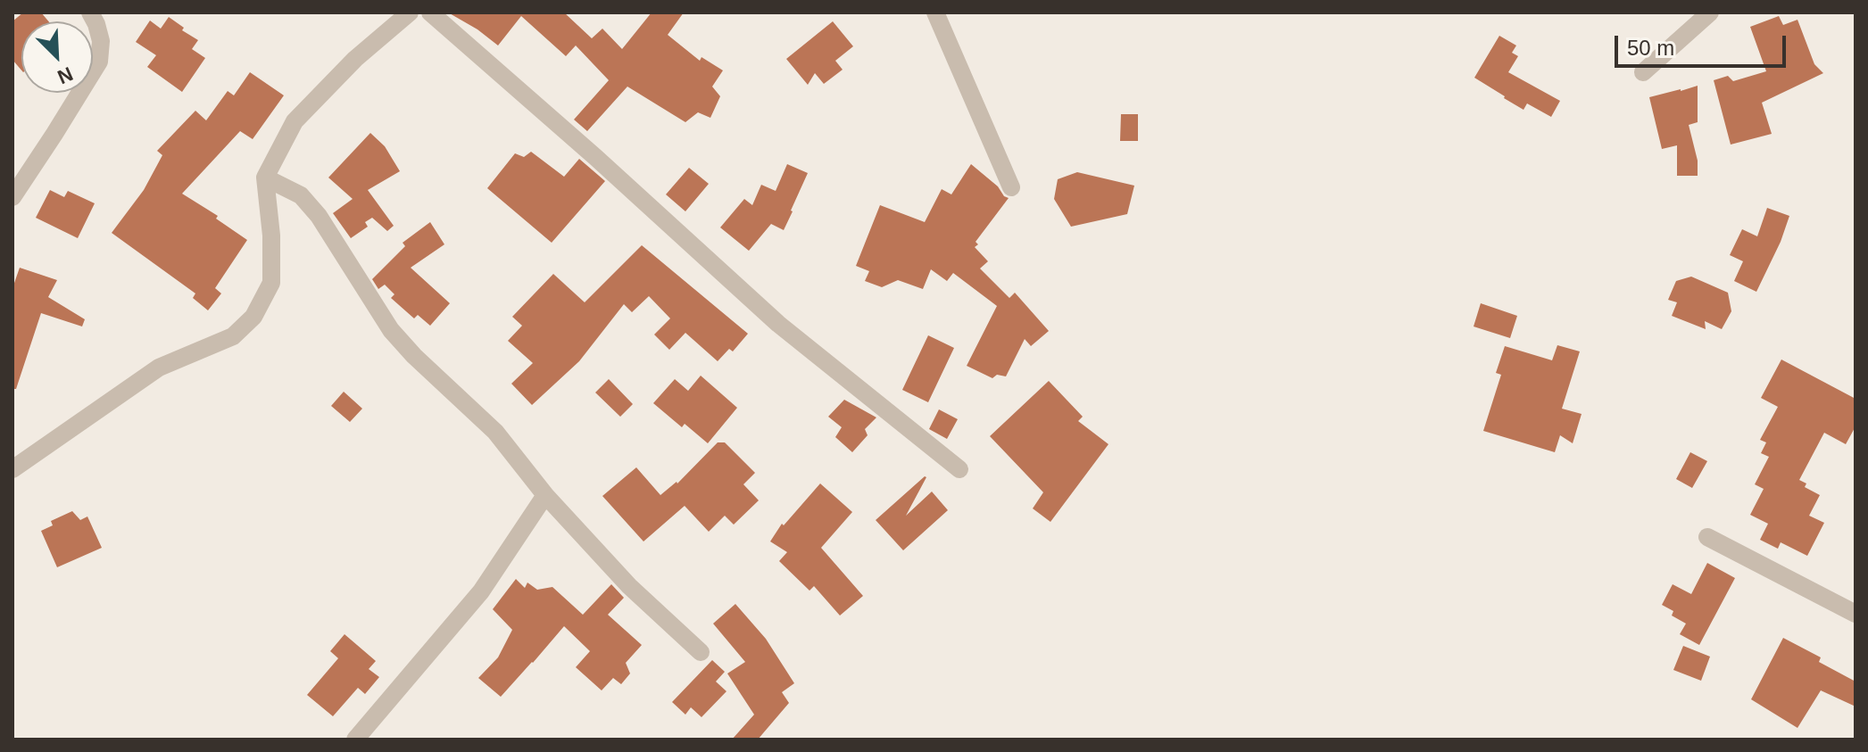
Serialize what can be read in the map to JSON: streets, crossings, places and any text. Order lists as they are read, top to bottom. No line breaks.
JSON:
{"scale_bar":"50 m","north":"bottom right"}
